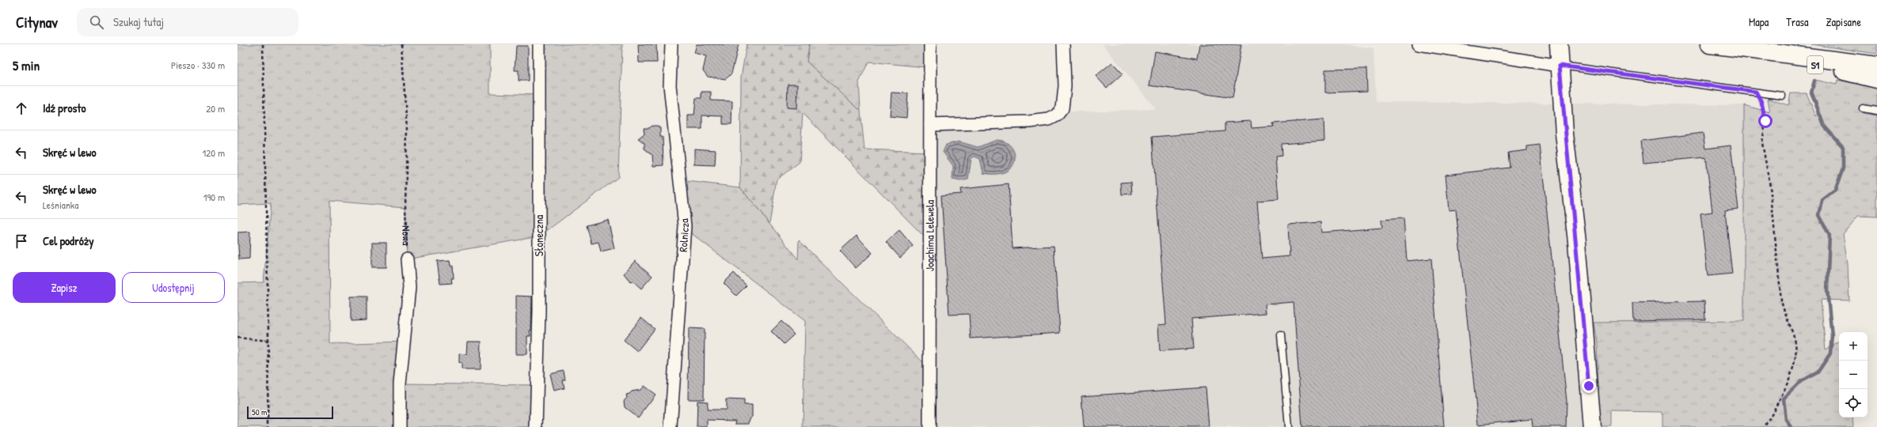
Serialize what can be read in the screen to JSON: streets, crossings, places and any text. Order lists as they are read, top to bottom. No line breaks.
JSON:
{"streets":{"main road":["S1"],"street":["Nowa","Słoneczna","Rolnicza","Joachima Lelewela"]},"scale_bar":"50 m","page":{"header":"Citynav","search":"Szukaj tutaj","nav":["Mapa","Trasa","Zapisane"],"heading":["5 min","Pieszo · 330 m"],"list":[["Idź prosto","20 m"],["Skręć w lewo","120 m"],["Skręć w lewo","Leśnianka","190 m"],"Cel podróży"],"buttons":["Zapisz","Udostępnij"],"map_buttons":["+","−"],"scale":"50 m"}}
